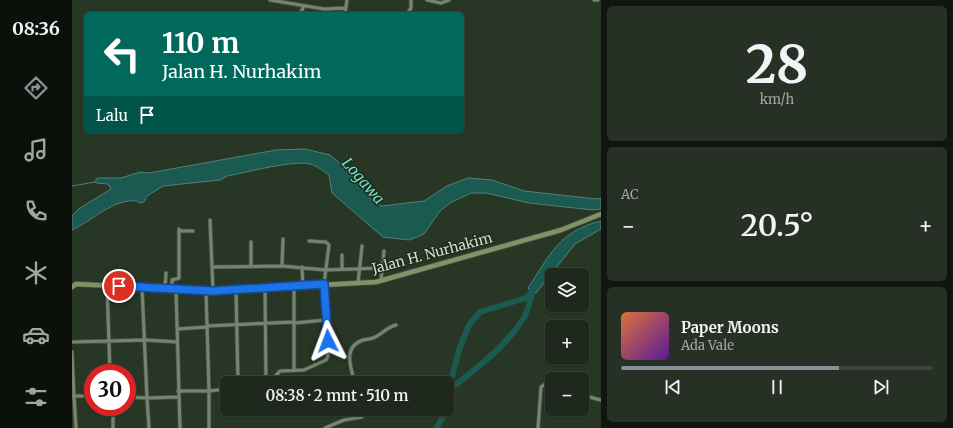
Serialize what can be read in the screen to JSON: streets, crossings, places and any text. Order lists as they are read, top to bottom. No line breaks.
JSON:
{"streets":{"main road":["Jalan H. Nurhakim"]},"water":["Logawa"],"page":{"tabs":"08:36","tile":[["28","km/h"],"AC"],"turn":["110 m","Jalan H. Nurhakim"],"then":"Lalu","heat":["−","20.5°","+"],"map_buttons":["+","−"],"song":["Paper Moons","Ada Vale"],"limit":"30","trip":"08:38 · 2 mnt · 510 m"}}
